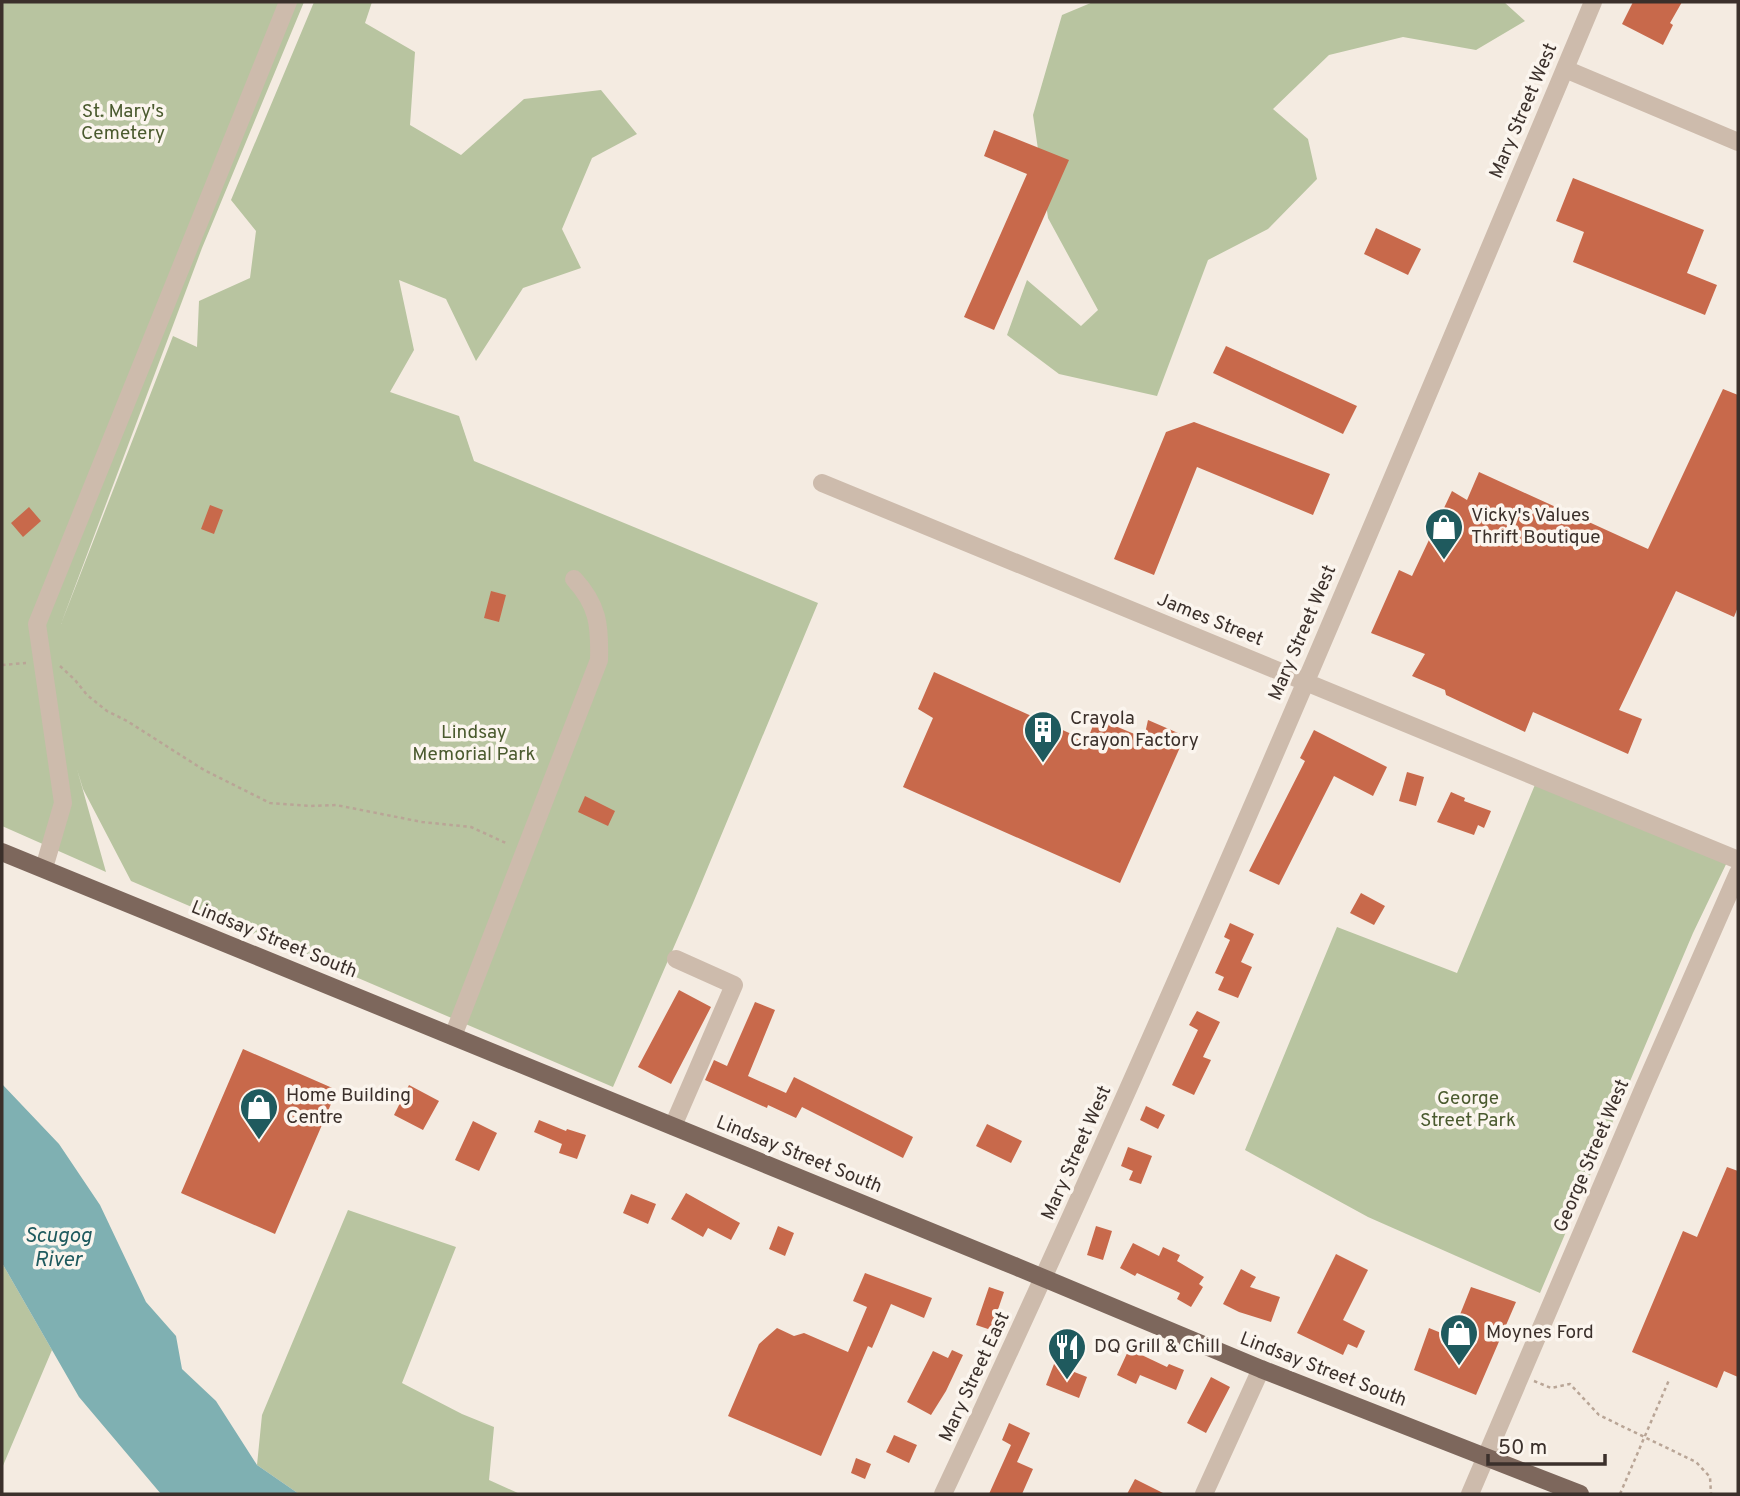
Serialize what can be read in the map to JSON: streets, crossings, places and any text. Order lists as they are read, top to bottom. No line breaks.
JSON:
{"streets":{"main road":["Lindsay Street South"],"street":["Mary Street West","James Street","George Street West","Mary Street East"]},"crossings":[["Mary Street West","James Street"],["Mary Street West","Lindsay Street South"],["Mary Street West","Mary Street East"],["Lindsay Street South","George Street West"],["Lindsay Street South","Mary Street East"]],"water":["Scugog River"],"parks":["St. Mary's Cemetery","Lindsay Memorial Park","George Street Park"],"places":{"shop":["Vicky's Values Thrift Boutique","Home Building Centre","Moynes Ford"],"building":["Crayola Crayon Factory"],"restaurant":["DQ Grill & Chill"]},"scale_bar":"50 m"}
